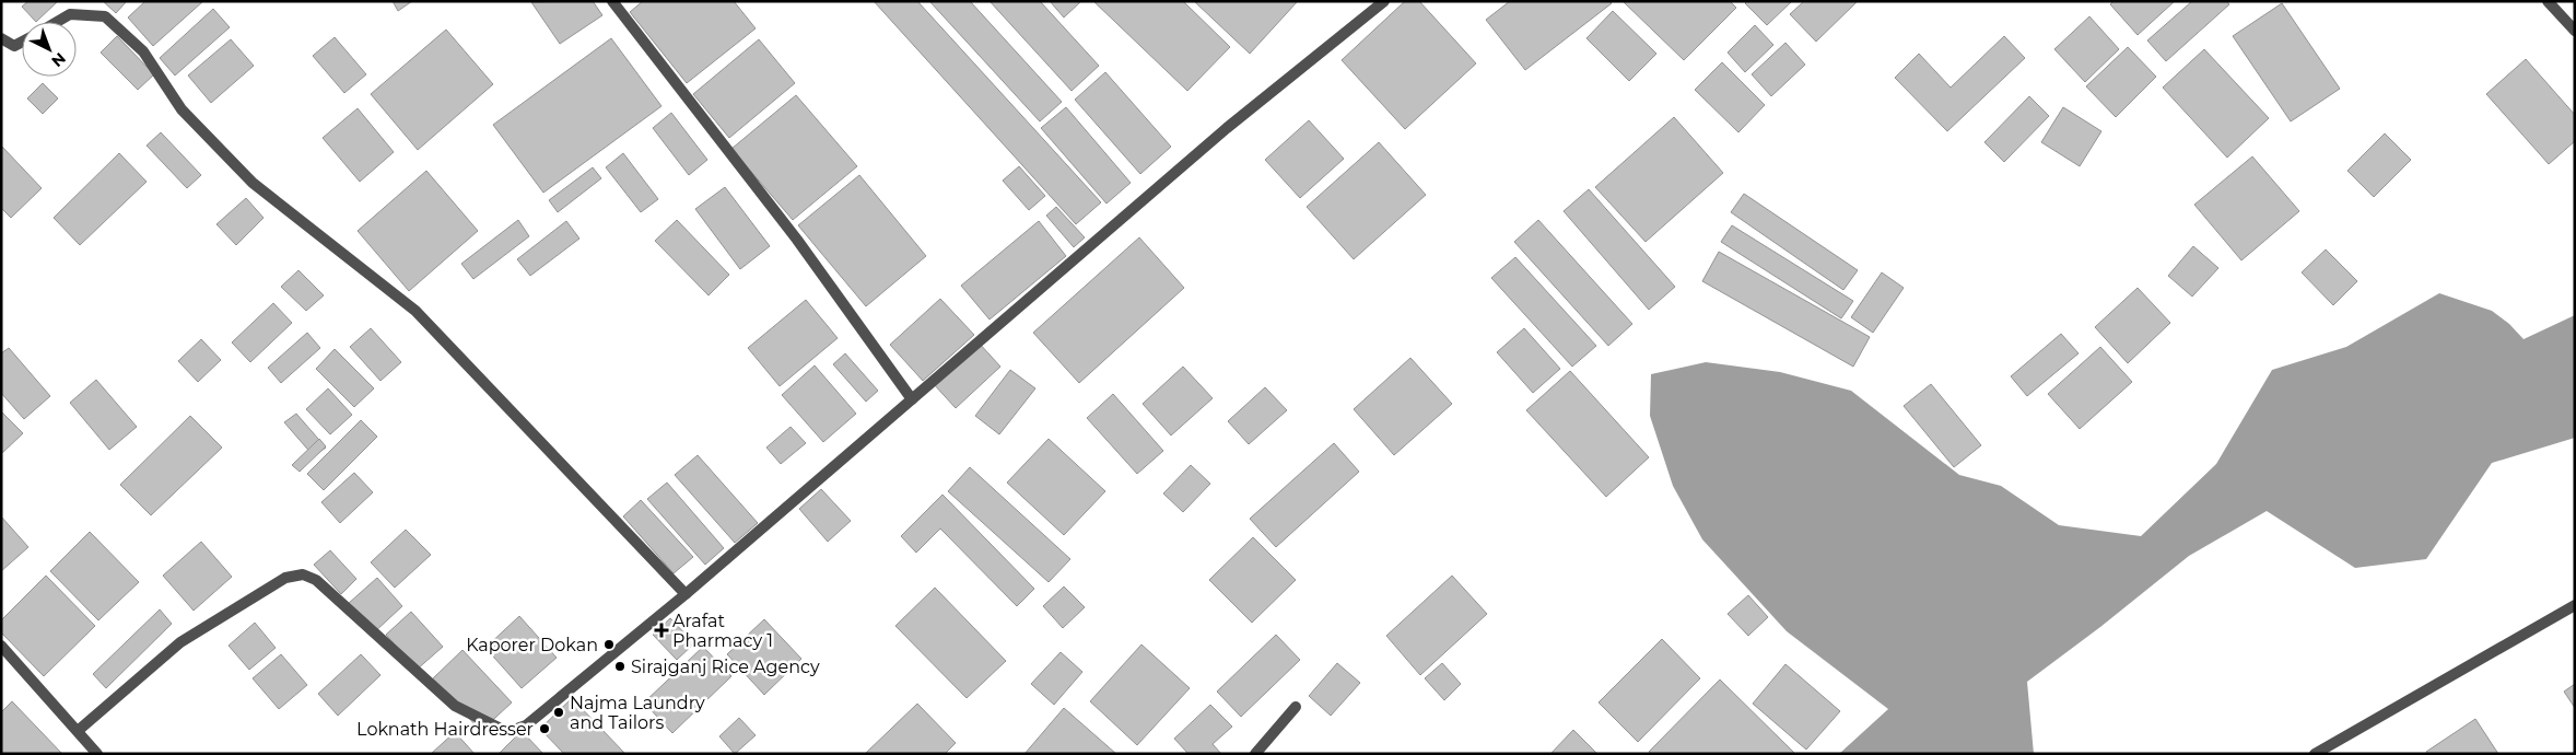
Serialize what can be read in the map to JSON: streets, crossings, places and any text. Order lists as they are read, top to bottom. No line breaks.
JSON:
{"places":{"health":["Arafat Pharmacy 1"],"other":["Kaporer Dokan","Sirajganj Rice Agency","Najma Laundry and Tailors","Loknath Hairdresser"]},"north":"bottom right"}
